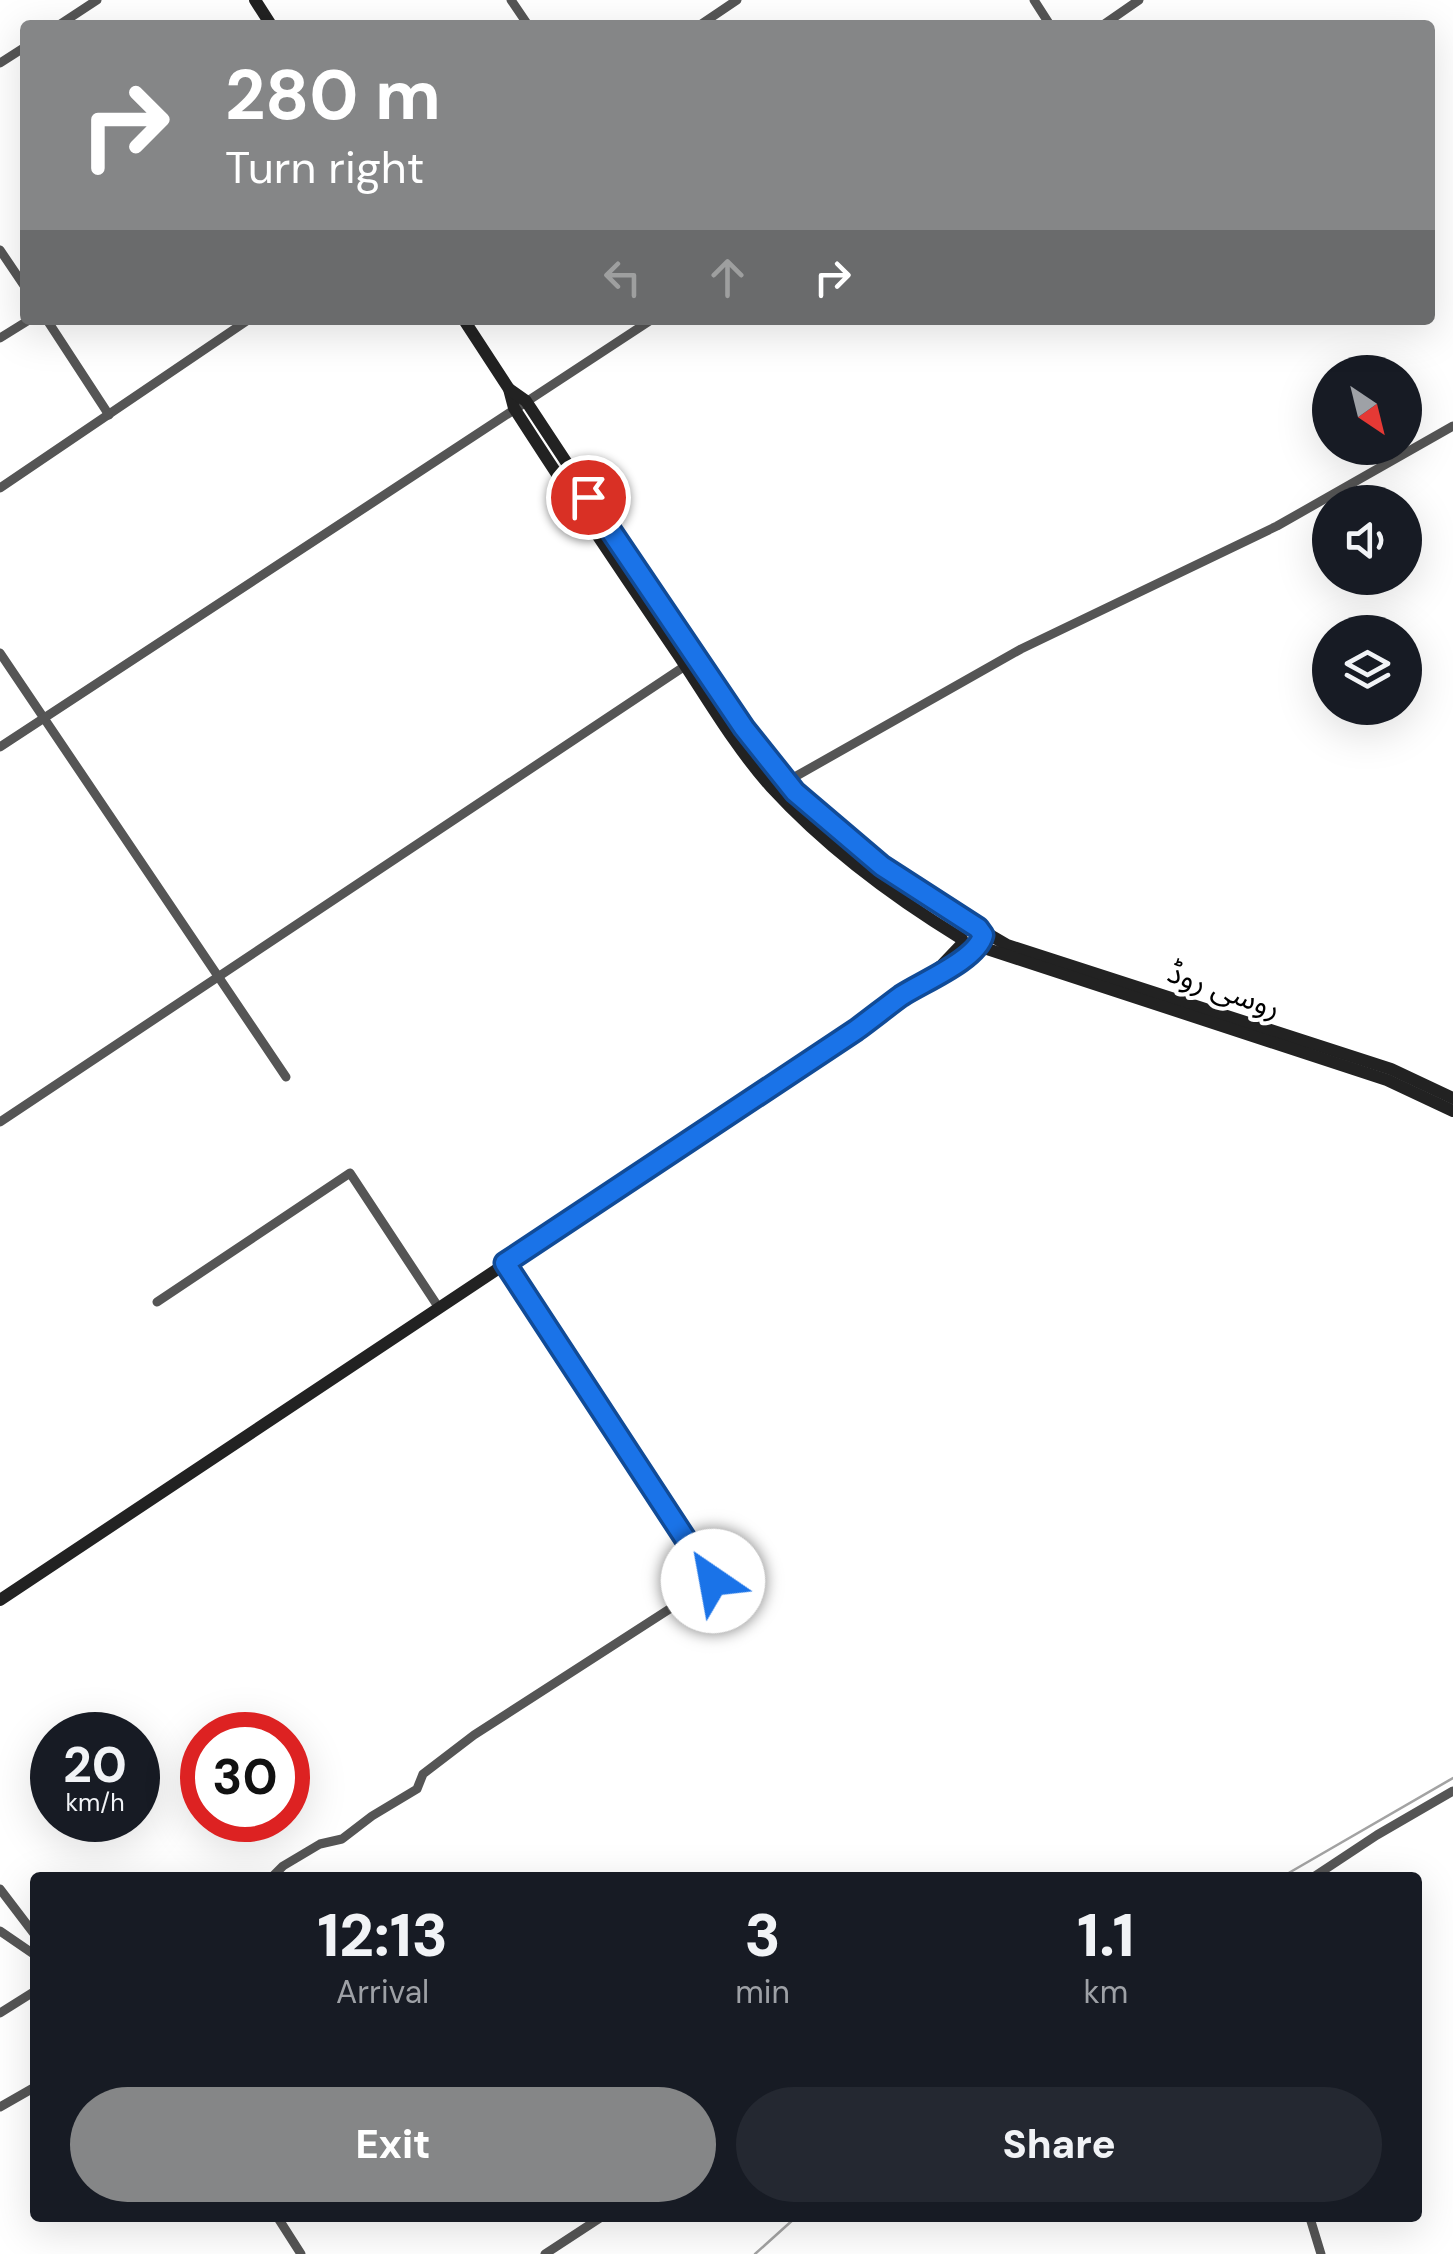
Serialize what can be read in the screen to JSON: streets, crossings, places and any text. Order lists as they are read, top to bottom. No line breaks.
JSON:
{"streets":{"main road":["روسی روڈ"]},"north":"bottom right","page":{"turn":["280 m","Turn right"],"speed":"20 km/h","limit":"30","eta":["12:13","Arrival","3","min","1.1","km"],"buttons":["Exit","Share"]}}
